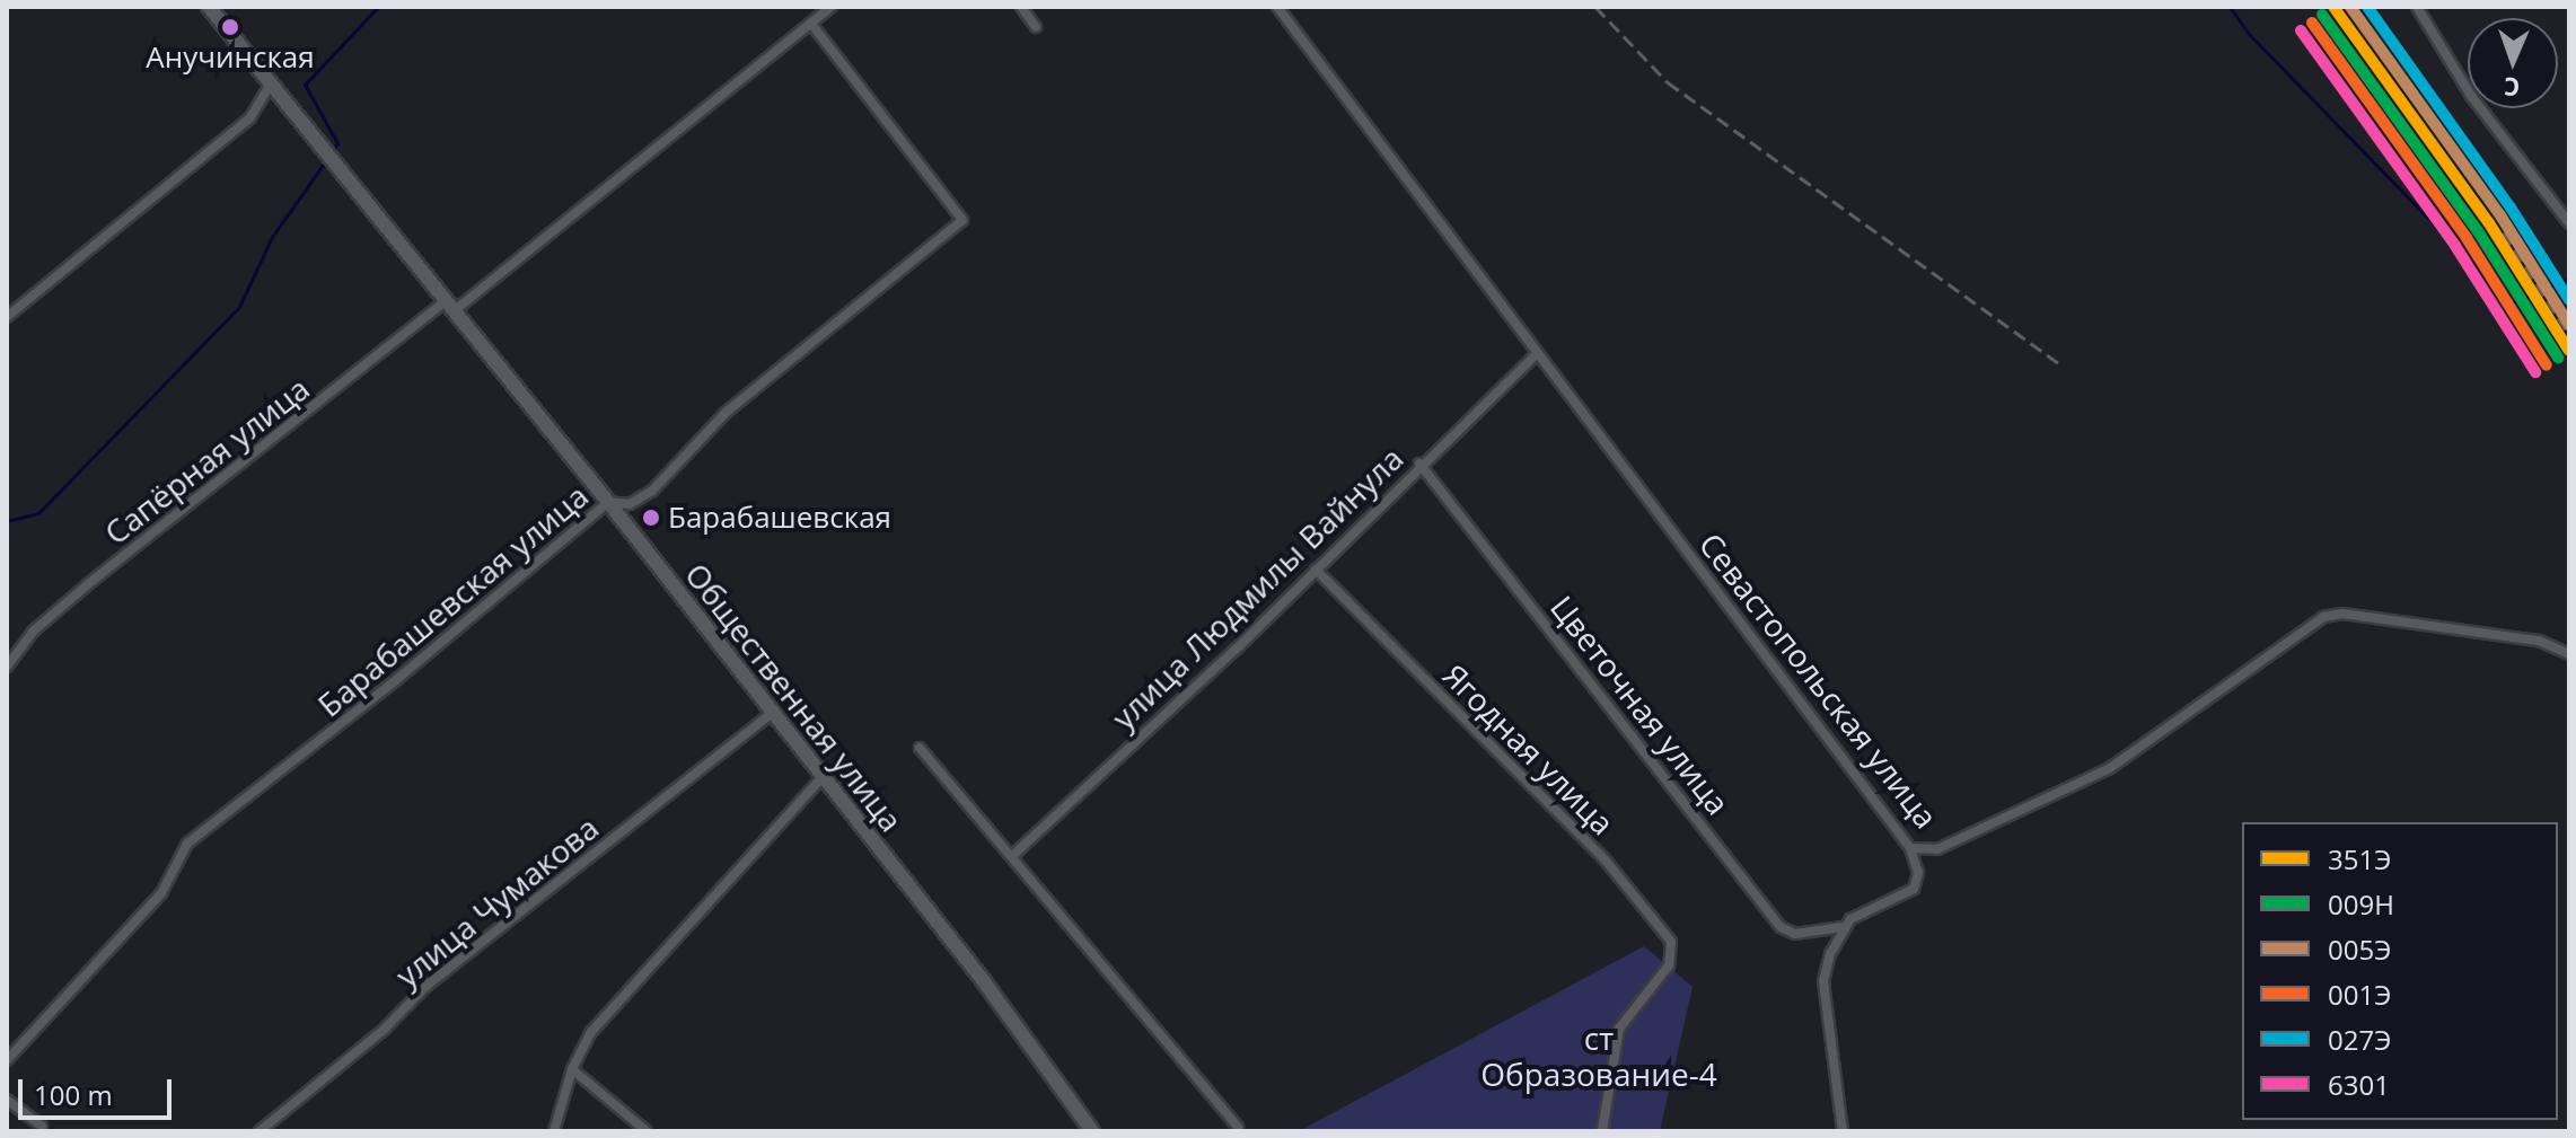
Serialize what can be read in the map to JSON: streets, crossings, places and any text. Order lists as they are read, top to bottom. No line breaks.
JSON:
{"streets":{"main road":["Общественная улица"],"street":["Сапёрная улица","улица Людмилы Вайнула","Барабашевская улица","Севастопольская улица","Цветочная улица","Ягодная улица","улица Чумакова"]},"crossings":[["Сапёрная улица","Барабашевская улица"],["Сапёрная улица","Общественная улица"],["улица Людмилы Вайнула","Севастопольская улица"],["улица Людмилы Вайнула","Цветочная улица"],["улица Людмилы Вайнула","Ягодная улица"],["Барабашевская улица","Общественная улица"],["Общественная улица","улица Чумакова"]],"parks":["ст Образование-4"],"places":["Анучинская","Барабашевская"],"lines":["transit line 351Э","transit line 005Э","transit line 027Э","transit line 009Н","transit line 001Э","transit line 6301"],"legend":["351Э","009Н","005Э","001Э","027Э","6301"],"scale_bar":"100 m","north":"bottom"}
